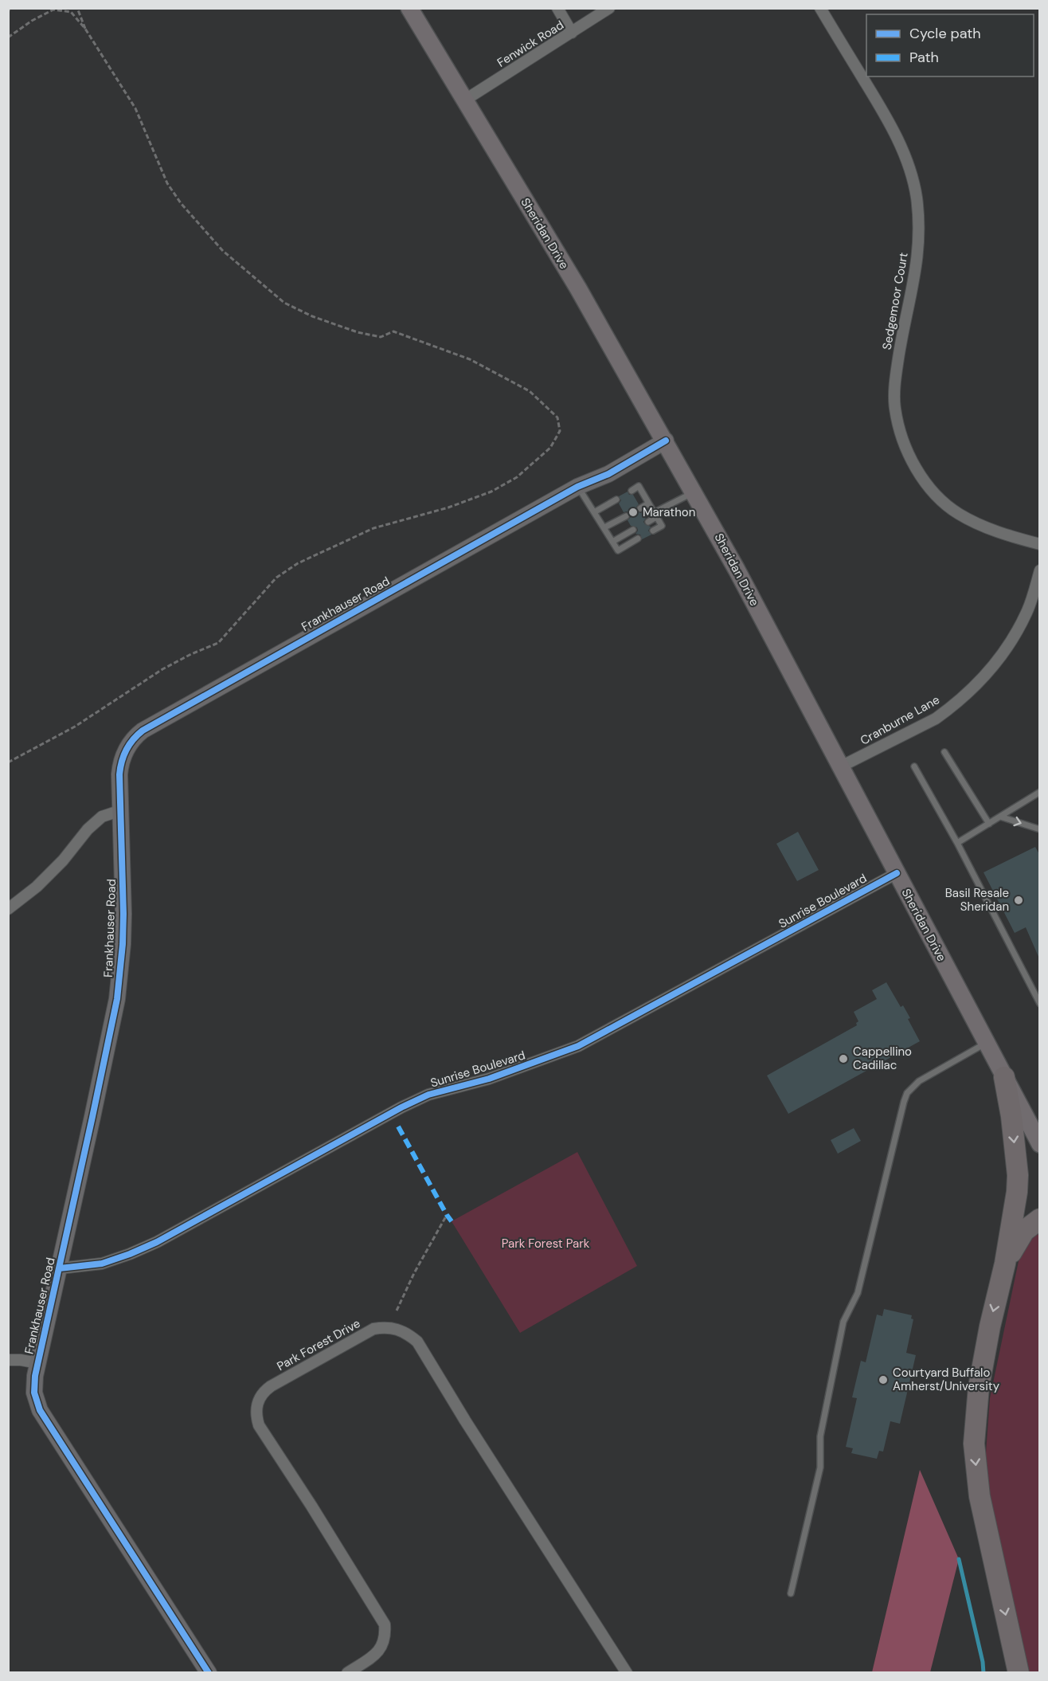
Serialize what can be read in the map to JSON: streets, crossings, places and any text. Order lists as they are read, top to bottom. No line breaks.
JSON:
{"streets":{"main road":["Sheridan Drive"],"street":["Fenwick Road","Sedgemoor Court","Frankhauser Road","Cranburne Lane","Sunrise Boulevard","Park Forest Drive"]},"crossings":[["Fenwick Road","Sheridan Drive"],["Sheridan Drive","Frankhauser Road"],["Sheridan Drive","Cranburne Lane"],["Sheridan Drive","Sunrise Boulevard"],["Frankhauser Road","Sunrise Boulevard"]],"parks":["Park Forest Park"],"places":["Marathon","Basil Resale Sheridan","Cappellino Cadillac","Courtyard Buffalo Amherst/University"],"legend":["Cycle path","Path"]}
